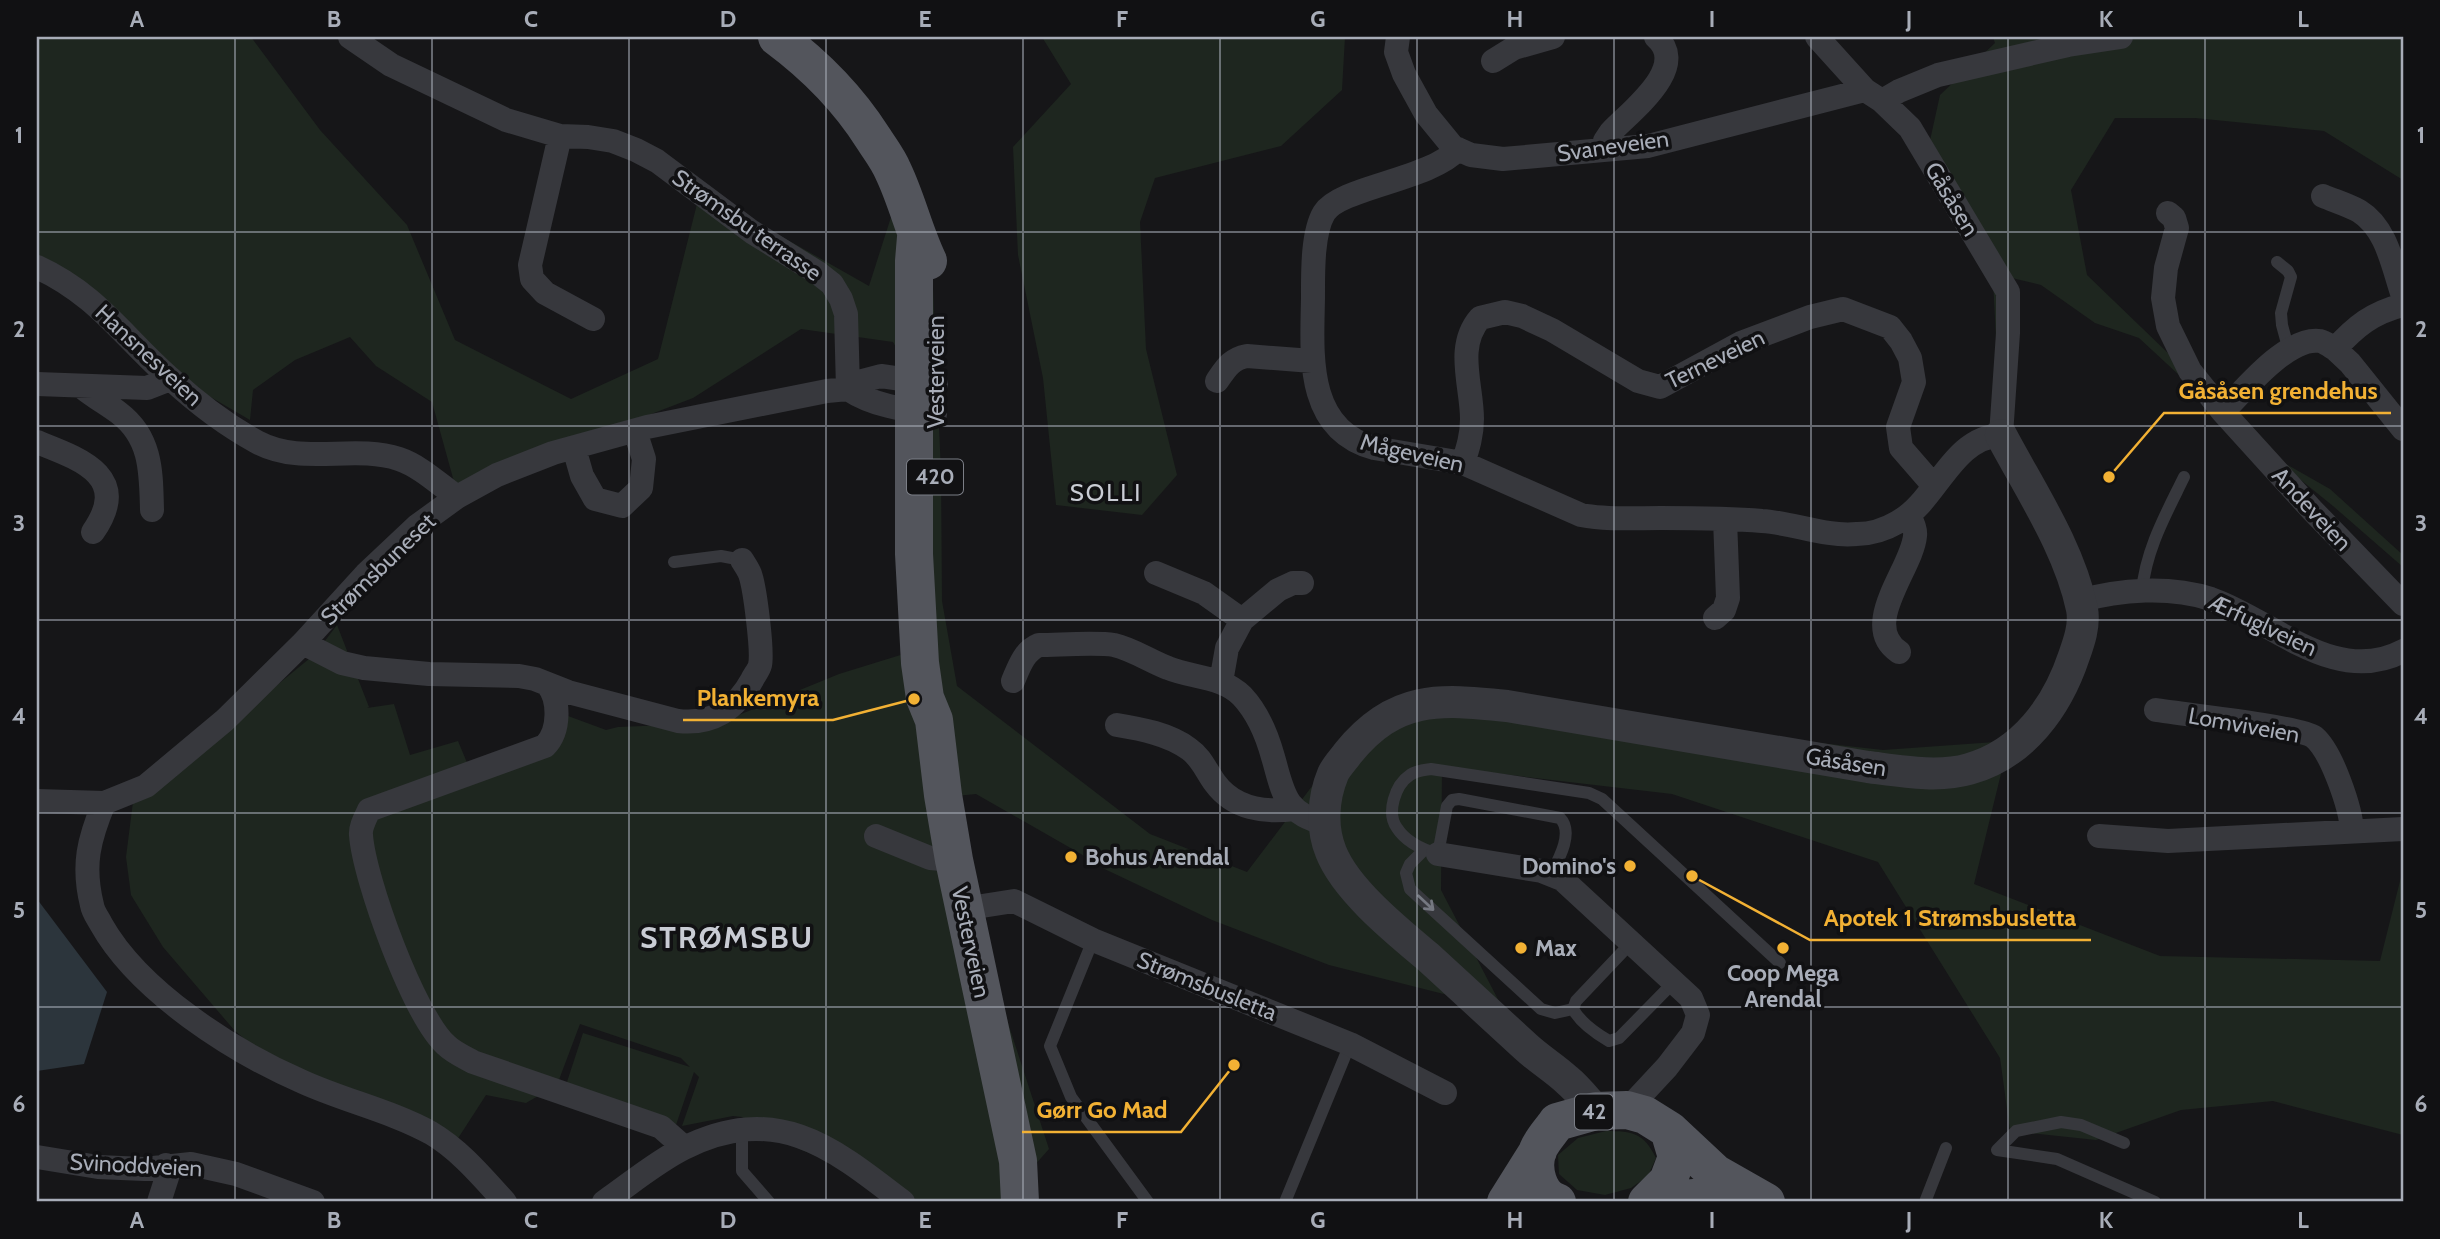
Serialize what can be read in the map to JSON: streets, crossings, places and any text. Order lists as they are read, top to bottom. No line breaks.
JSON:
{"streets":{"main road":["Vesterveien","420","42"],"street":["Svaneveien","Gåsåsen","Strømsbu terrasse","Hansnesveien","Terneveien","Mågeveien","Andeveien","Strømsbuneset","Ærfuglveien","Lomviveien","Strømsbusletta","Svinoddveien"]},"crossings":[["Svaneveien","Gåsåsen"],["Svaneveien","Mågeveien"],["Gåsåsen","Mågeveien"],["Gåsåsen","Ærfuglveien"],["Gåsåsen","42"],["Strømsbu terrasse","Strømsbuneset"],["Hansnesveien","Strømsbuneset"],["Terneveien","Mågeveien"],["Vesterveien","Strømsbuneset"],["Vesterveien","Strømsbusletta"]],"districts":["SOLLI","STRØMSBU"],"places":["Gåsåsen grendehus","Plankemyra","Bohus Arendal","Domino's","Apotek 1 Strømsbusletta","Max","Coop Mega Arendal","Gørr Go Mad"],"grid":{"columns":["A","B","C","D","E","F","G","H","I","J","K","L"],"rows":["1","2","3","4","5","6"]}}
